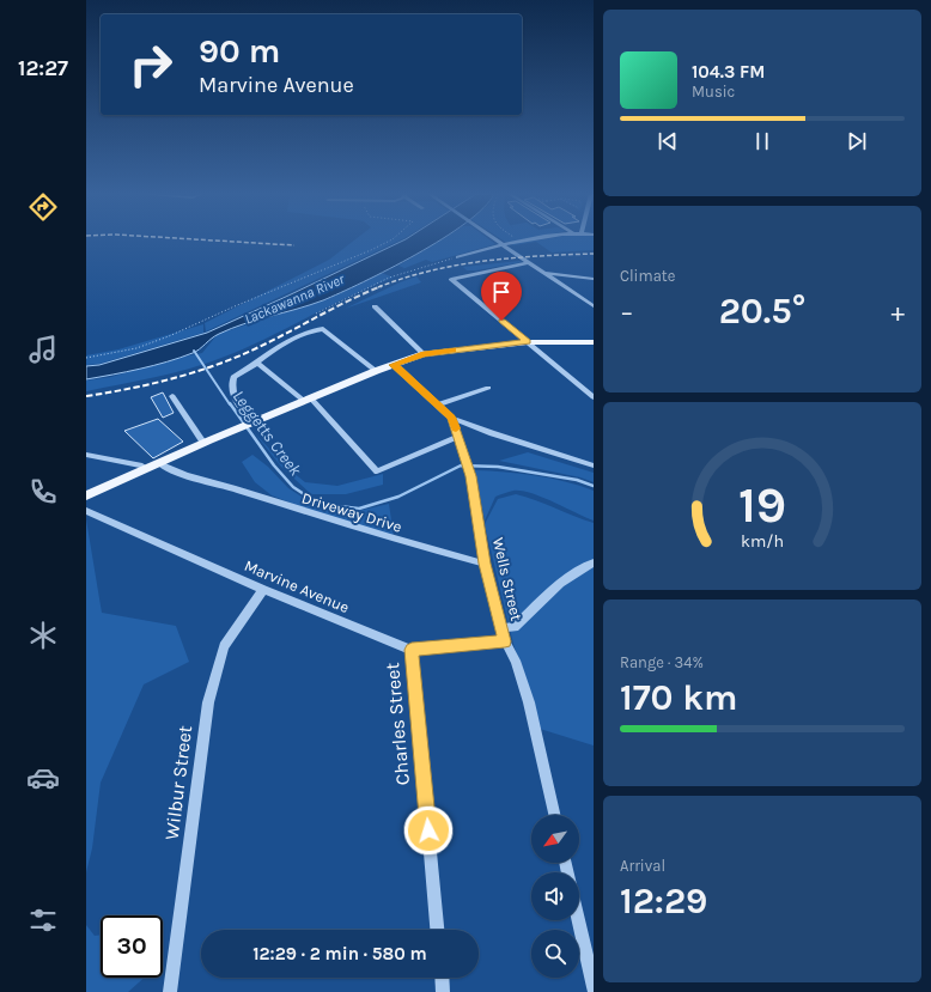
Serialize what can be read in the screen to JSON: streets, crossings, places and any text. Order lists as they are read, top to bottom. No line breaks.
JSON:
{"streets":{"street":["Driveway Drive","Wells Street","Marvine Avenue","Charles Street","Wilbur Street"]},"crossings":[["Driveway Drive","Wells Street"],["Wells Street","Marvine Avenue"],["Marvine Avenue","Charles Street"],["Marvine Avenue","Wilbur Street"]],"water":["Lackawanna River","Leggetts Creek"],"north":"bottom left","page":{"tabs":"12:27","turn":["90 m","Marvine Avenue"],"song":["104.3 FM","Music"],"tile":["Climate",["Range · 34%","170 km"],["Arrival","12:29"]],"heat":["−","20.5°","+"],"limit":"30","trip":"12:29 · 2 min · 580 m","gauge":["19","km/h"]}}
